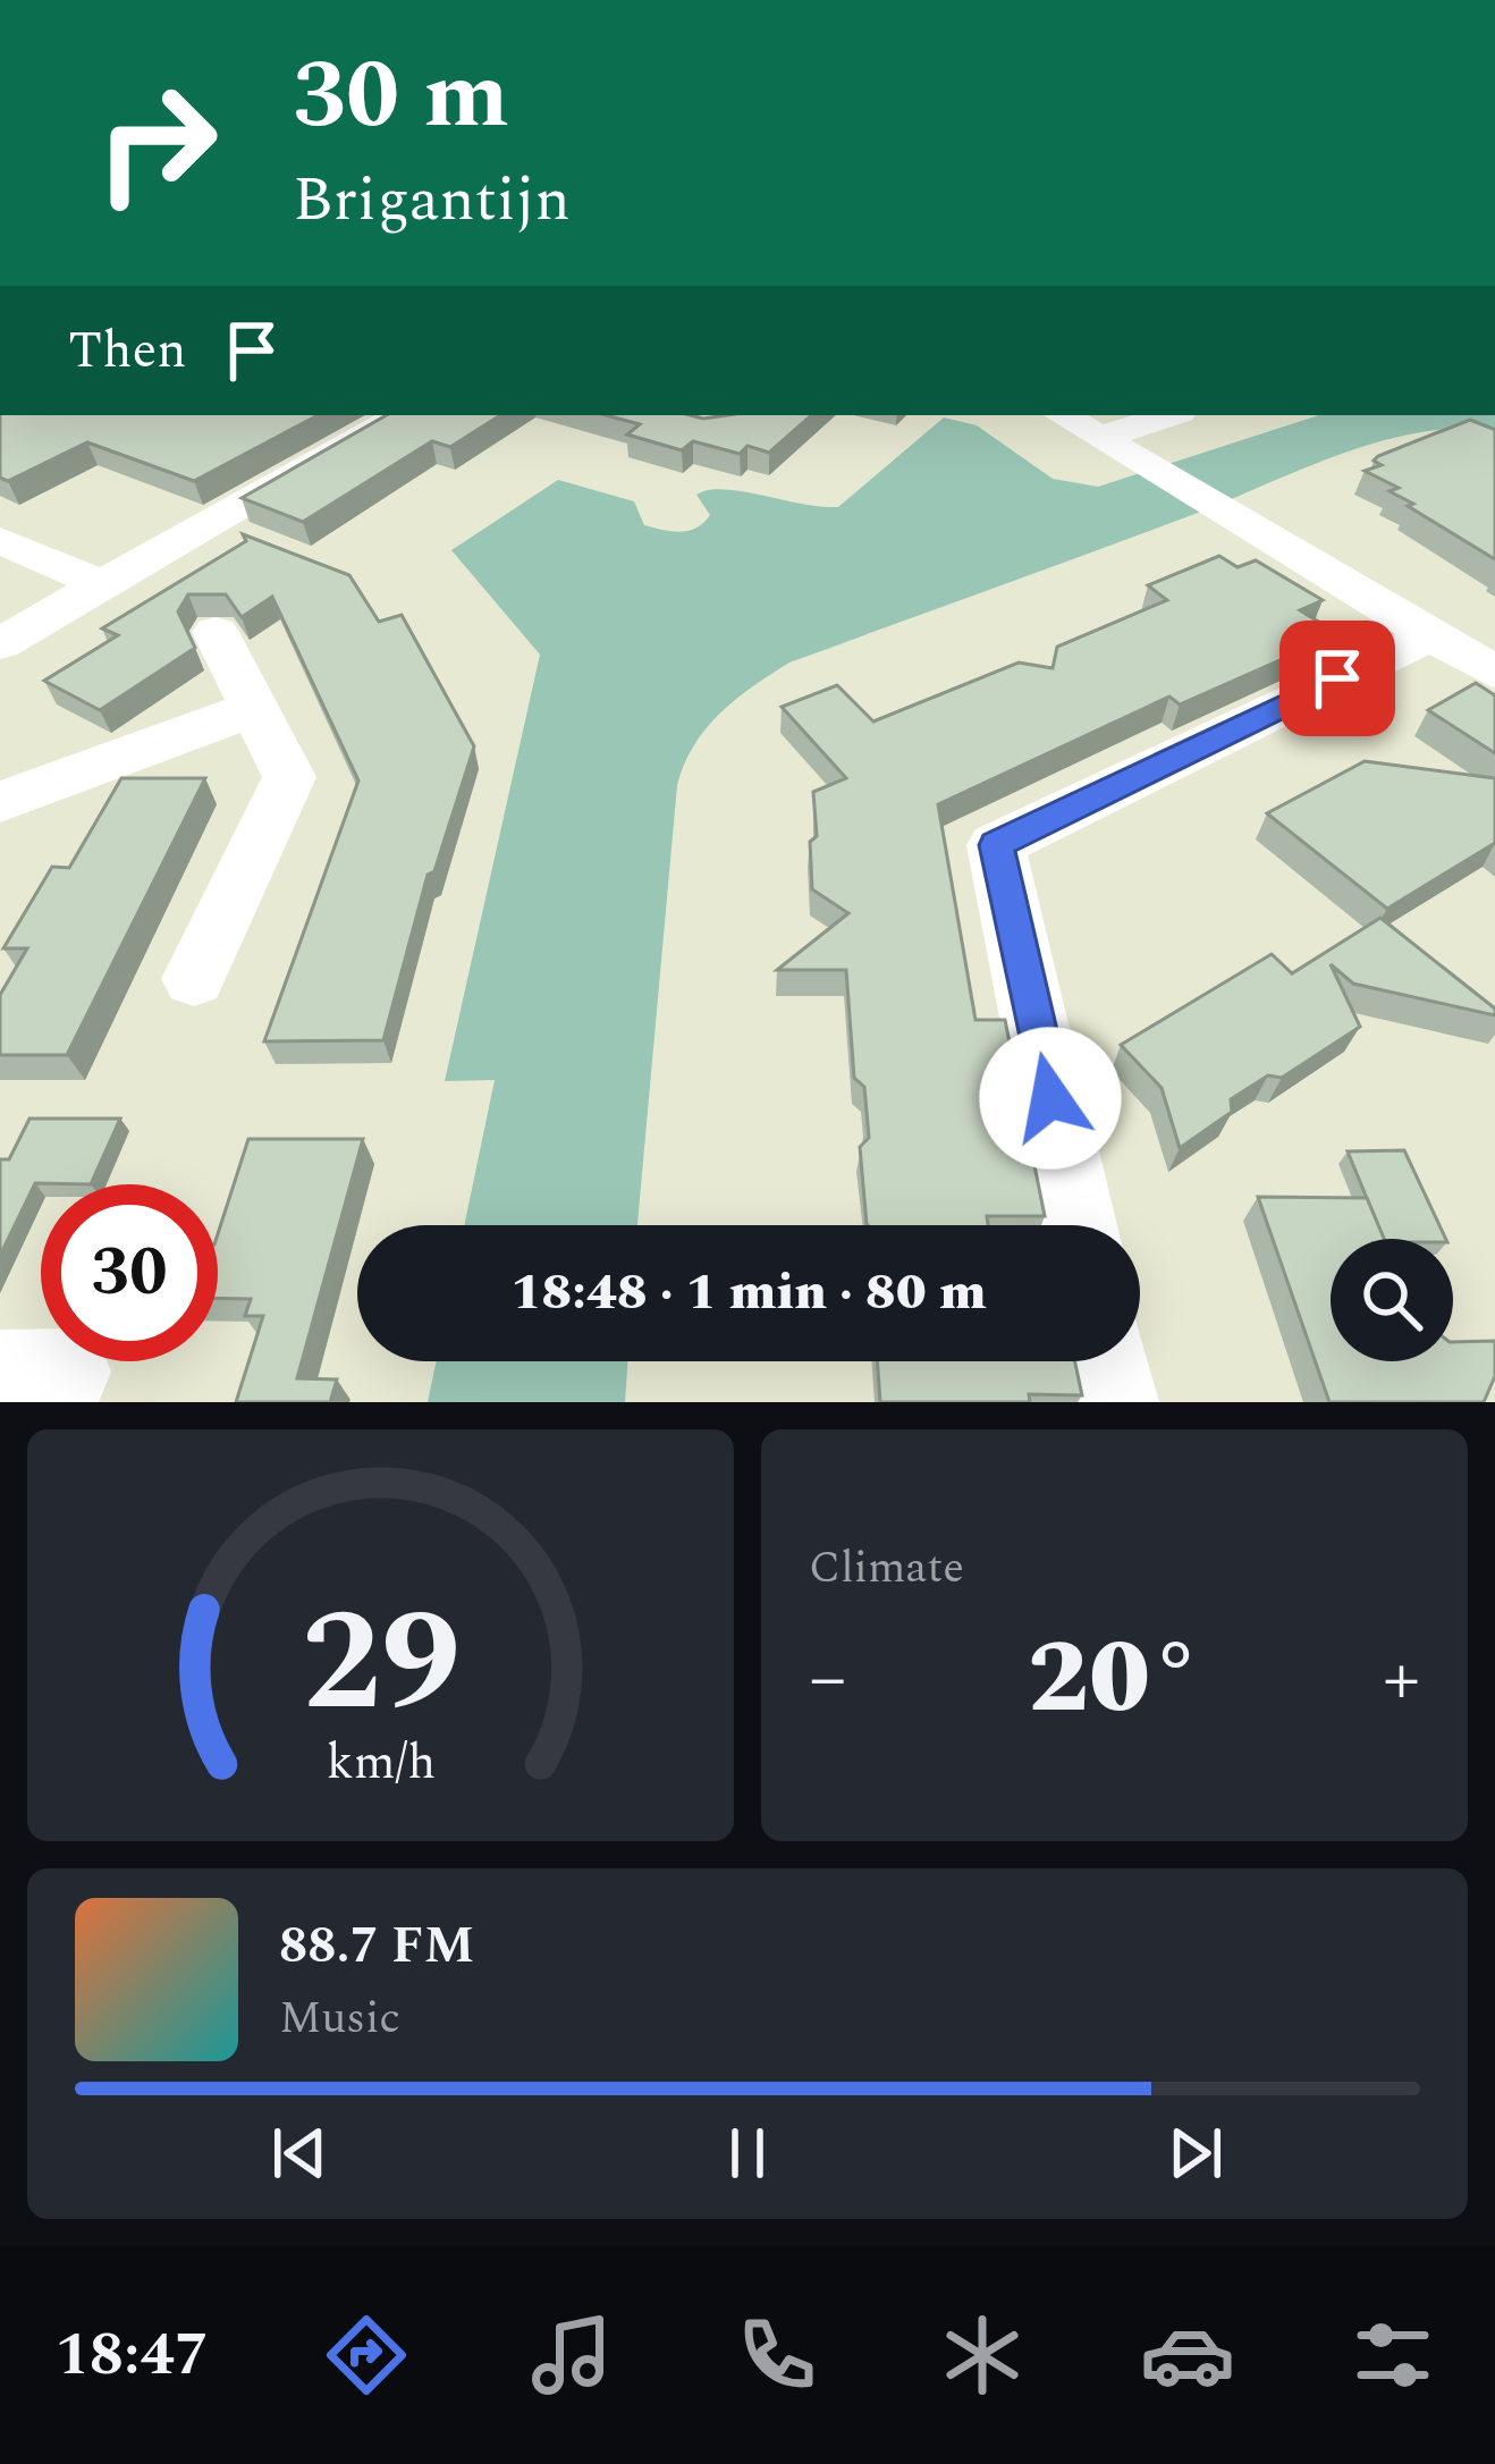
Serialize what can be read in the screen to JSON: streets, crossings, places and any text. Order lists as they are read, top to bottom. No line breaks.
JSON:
{"page":{"turn":["30 m","Brigantijn"],"then":"Then","limit":"30","trip":"18:48 · 1 min · 80 m","tile":"Climate","heat":["−","20°","+"],"song":["88.7 FM","Music"],"tabs":"18:47","gauge":["29","km/h"]}}
